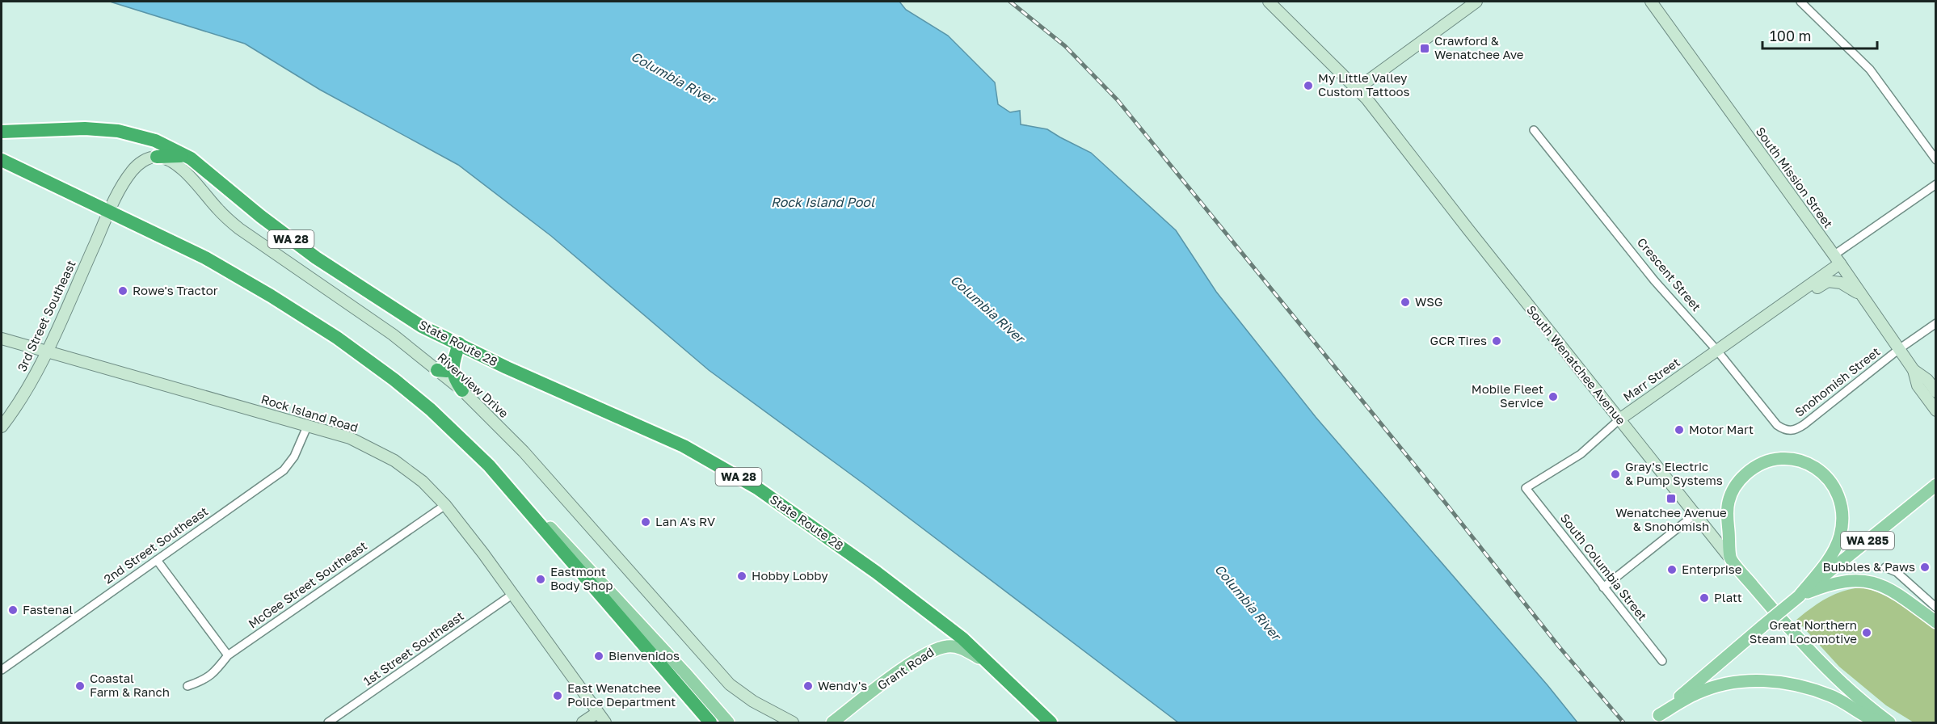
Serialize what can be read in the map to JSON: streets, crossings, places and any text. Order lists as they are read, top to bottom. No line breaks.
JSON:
{"streets":{"highway":["WA 28","State Route 28"],"main road":["South Mission Street","3rd Street Southeast","South Wenatchee Avenue","Marr Street","Riverview Drive","Rock Island Road","WA 285","Grant Road"],"street":["Crescent Street","Snohomish Street","2nd Street Southeast","South Columbia Street","McGee Street Southeast","1st Street Southeast"]},"crossings":[["South Mission Street","Marr Street"],["South Mission Street","Snohomish Street"],["WA 28","State Route 28"],["Crescent Street","Marr Street"],["Crescent Street","Snohomish Street"],["3rd Street Southeast","Rock Island Road"],["State Route 28","Grant Road"],["South Wenatchee Avenue","Marr Street"],["Marr Street","South Columbia Street"],["Rock Island Road","2nd Street Southeast"],["Rock Island Road","McGee Street Southeast"],["Rock Island Road","1st Street Southeast"]],"water":["Columbia River","Rock Island Pool"],"places":{"transit":["Crawford & Wenatchee Ave","Wenatchee Avenue & Snohomish"],"other":["My Little Valley Custom Tattoos","Rowe's Tractor","WSG","GCR Tires","Mobile Fleet Service","Motor Mart","Gray's Electric & Pump Systems","Lan A's RV","Bubbles & Paws","Enterprise","Hobby Lobby","Eastmont Body Shop","Platt","Fastenal","Great Northern Steam Locomotive","Bienvenidos","Coastal Farm & Ranch","Wendy's","East Wenatchee Police Department"]},"scale_bar":"100 m"}
